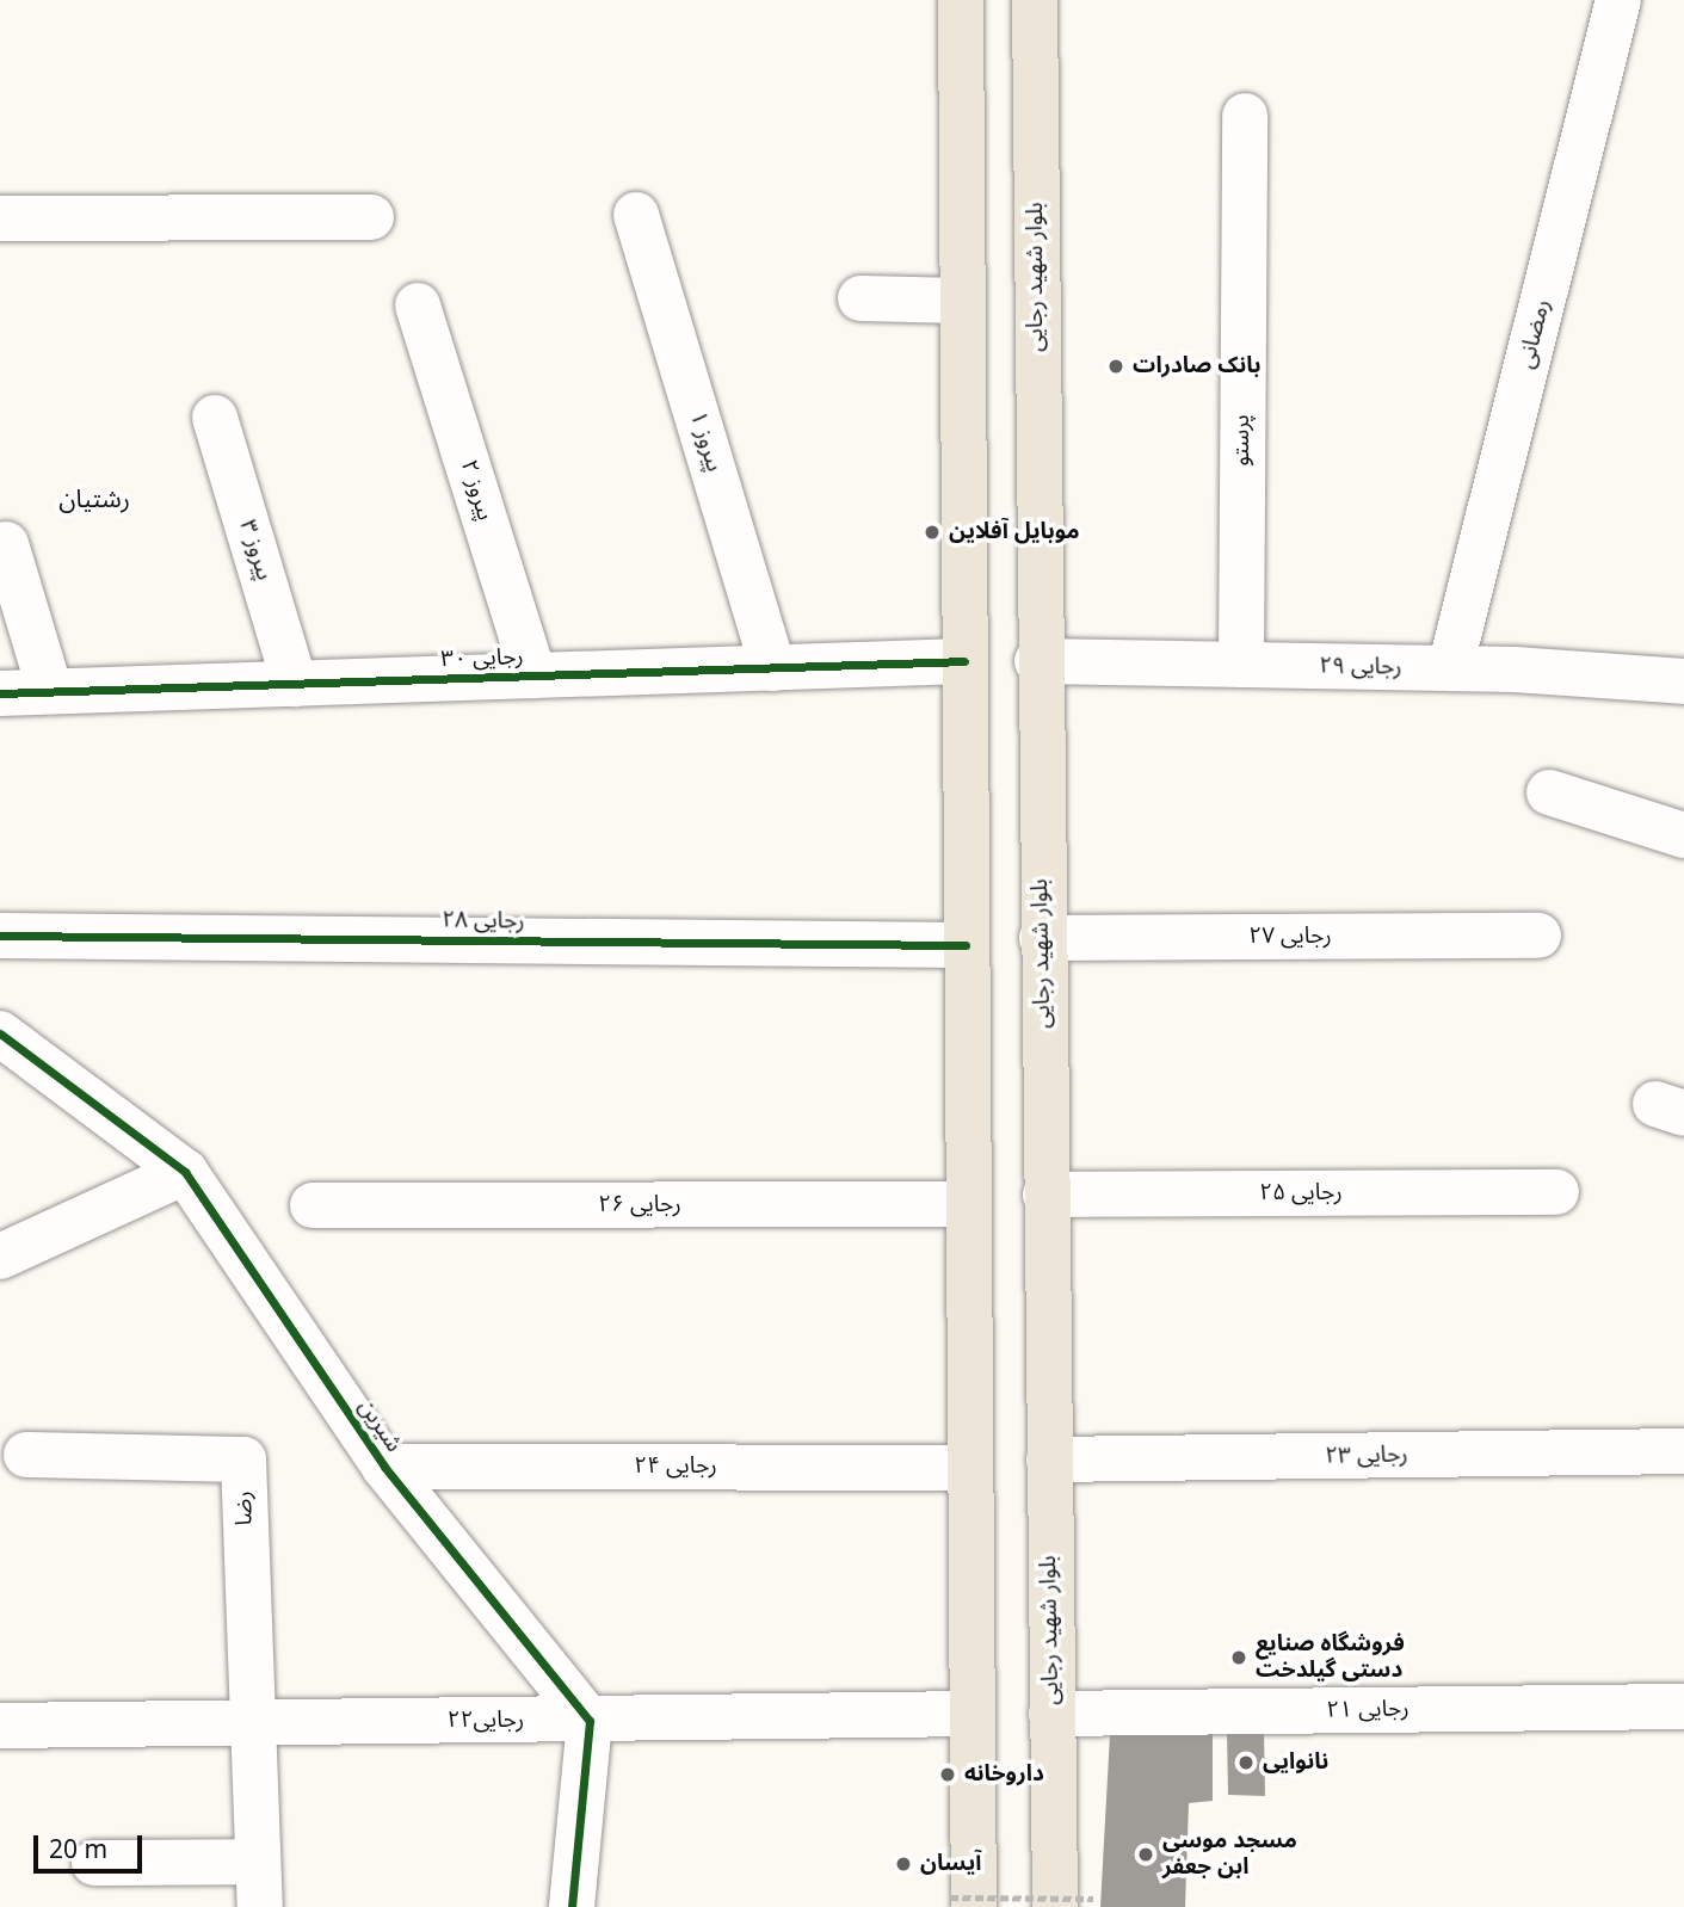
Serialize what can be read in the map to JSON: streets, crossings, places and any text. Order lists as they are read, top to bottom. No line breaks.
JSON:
{"streets":{"main road":["بلوار شهید رجایی"],"street":["رمضانی","پرستو","پیروز ۱","پیروز ۲","پیروز ۳","رجایی ۳۰","رجایی ۲۹","رجایی ۲۸","رجایی ۲۷","رجایی ۲۵","رجایی ۲۶","شیرین","رجایی ۲۳","رجایی ۲۴","رضا","رجایی ۲۱","۲۲رجایی"]},"crossings":[["بلوار شهید رجایی","رجایی ۲۹"],["بلوار شهید رجایی","رجایی ۲۷"],["بلوار شهید رجایی","رجایی ۲۵"],["بلوار شهید رجایی","رجایی ۲۳"],["بلوار شهید رجایی","رجایی ۲۱"],["رمضانی","رجایی ۲۹"],["پرستو","رجایی ۲۹"],["پیروز ۱","رجایی ۳۰"],["پیروز ۲","رجایی ۳۰"],["پیروز ۳","رجایی ۳۰"],["شیرین","رجایی ۲۴"],["شیرین","۲۲رجایی"],["رضا","۲۲رجایی"]],"districts":["رشتیان"],"places":["بانک صادرات","موبایل آفلاین","فروشگاه صنایع دستی گیلدخت","نانوایی","داروخانه","مسجد موسی ابن جعفر","آیسان"],"scale_bar":"20 m"}
